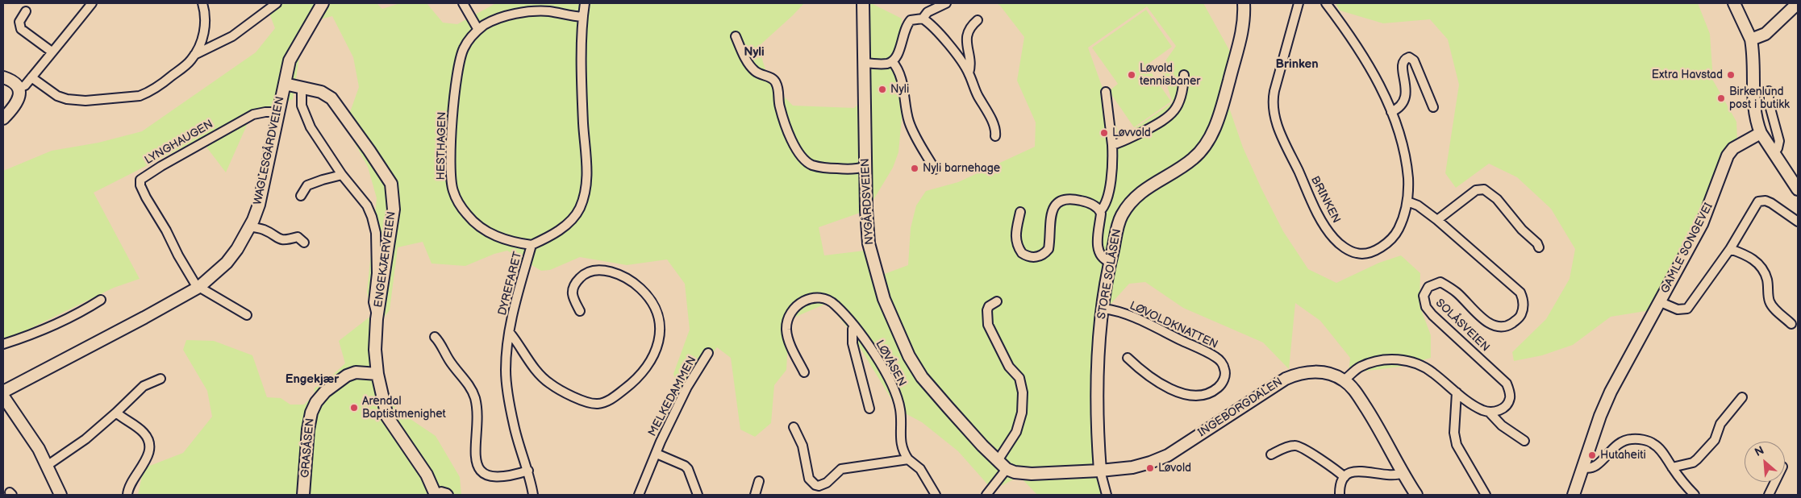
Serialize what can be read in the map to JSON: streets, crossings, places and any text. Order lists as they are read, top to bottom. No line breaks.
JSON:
{"streets":{"main road":["WAGLESGÅRDVEIEN","NYGÅRDSVEIEN","GAMLE SONGEVEI","ENGEKJÆRVEIEN","STORE SOLÅSEN","INGEBORGDALEN","GRASÅSEN"],"street":["LYNGHAUGEN","HESTHAGEN","BRINKEN","DYREFARET","LØVOLDKNATTEN","SOLÅSVEIEN","LØVÅSEN","MELKEDAMMEN"]},"crossings":[["LYNGHAUGEN","WAGLESGÅRDVEIEN"],["HESTHAGEN","DYREFARET"],["WAGLESGÅRDVEIEN","ENGEKJÆRVEIEN"],["BRINKEN","SOLÅSVEIEN"],["NYGÅRDSVEIEN","INGEBORGDALEN"],["ENGEKJÆRVEIEN","GRASÅSEN"],["STORE SOLÅSEN","LØVOLDKNATTEN"],["STORE SOLÅSEN","INGEBORGDALEN"]],"districts":["Nyli","Brinken","Engekjær"],"places":["Løvold tennisbaner","Extra Havstad","Nyli","Birkenlund post i butikk","Løvvold","Nyli barnehage","Arendal Baptistmenighet","Hutaheiti","Løvold"],"north":"top left"}
